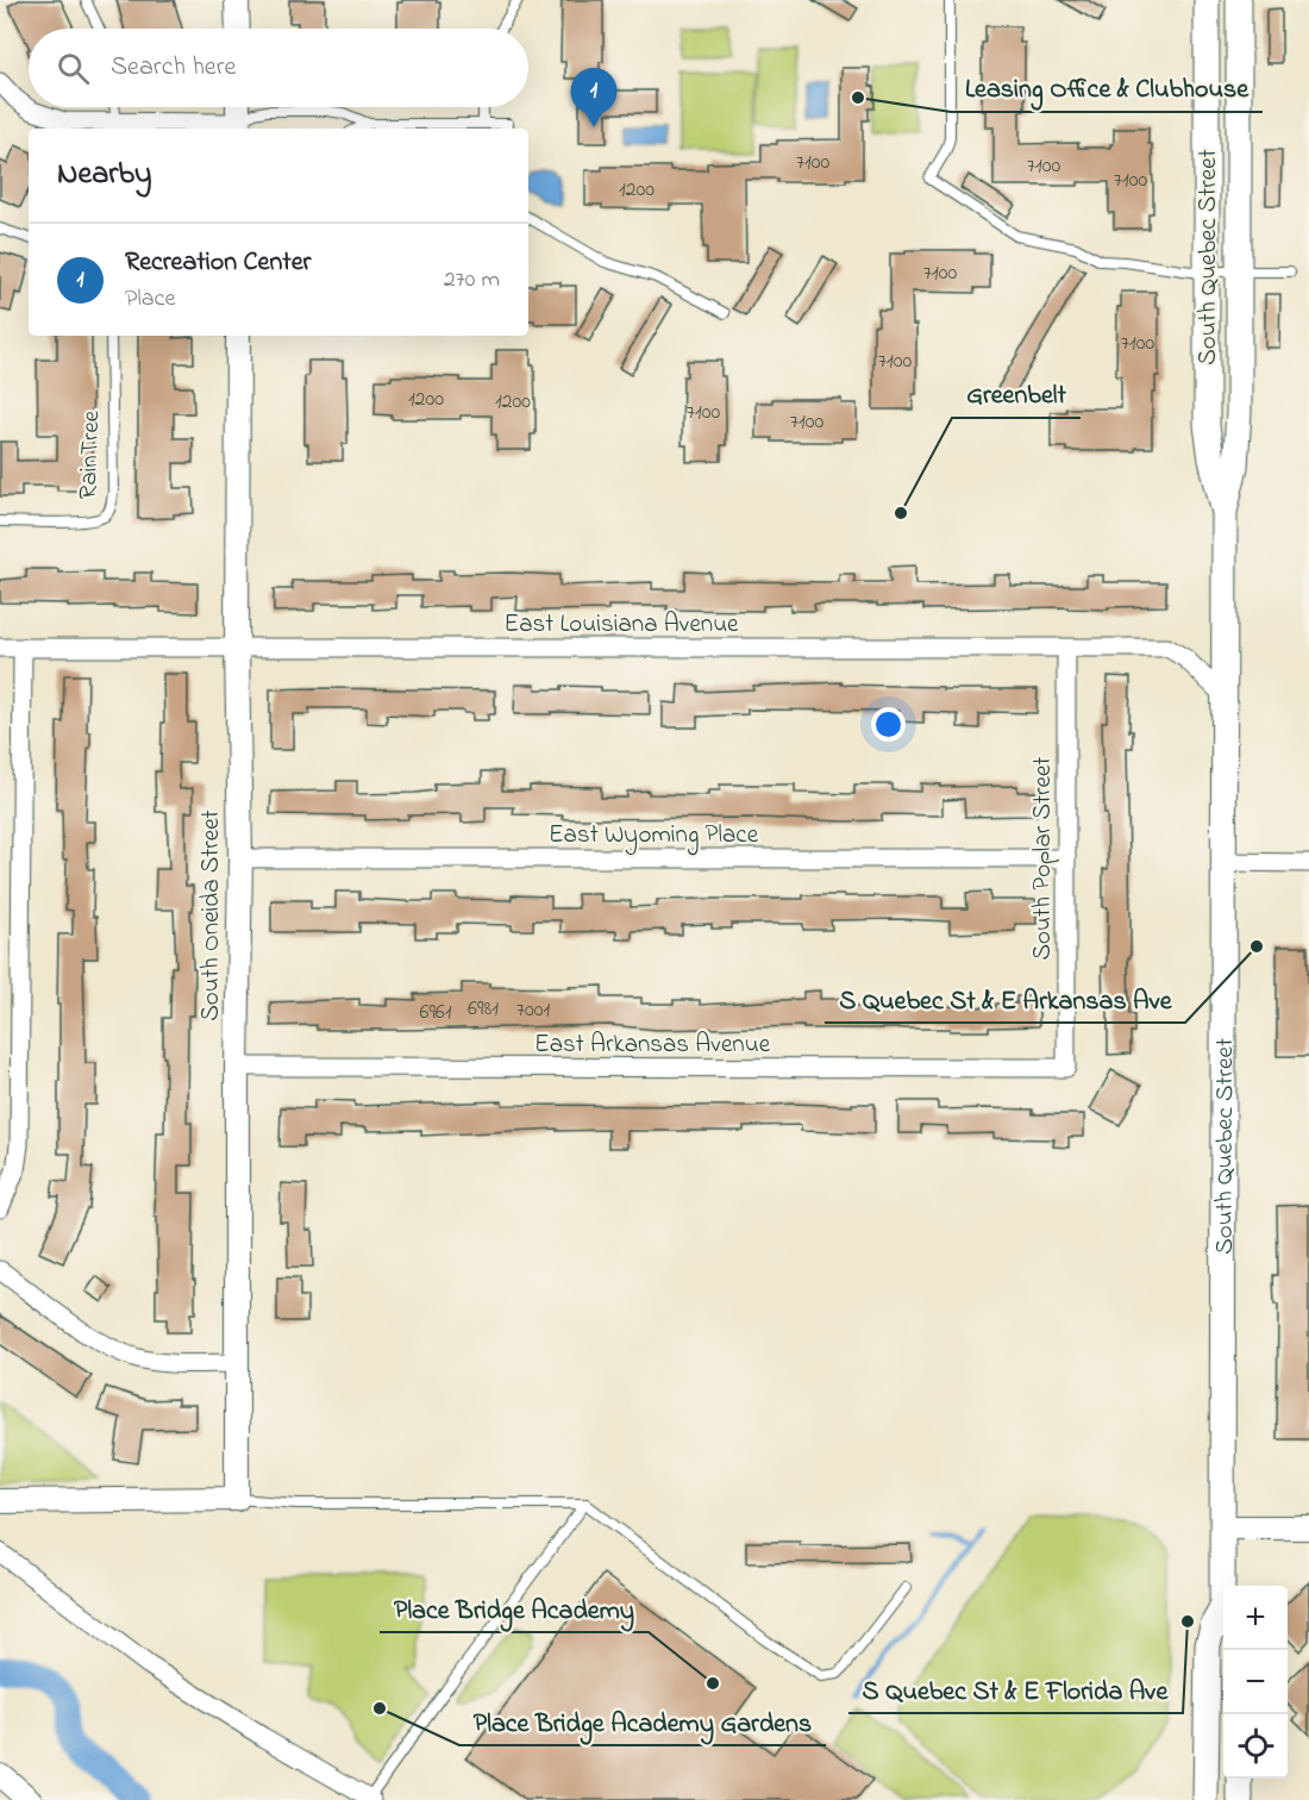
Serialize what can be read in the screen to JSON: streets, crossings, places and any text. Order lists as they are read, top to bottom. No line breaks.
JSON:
{"streets":{"main road":["South Quebec Street"],"street":["East Louisiana Avenue","East Wyoming Place","South Poplar Street","South Oneida Street","East Arkansas Avenue"],"lane":["RainTree"]},"crossings":[["South Quebec Street","East Louisiana Avenue"],["East Louisiana Avenue","South Poplar Street"],["East Louisiana Avenue","South Oneida Street"],["East Wyoming Place","South Poplar Street"],["East Wyoming Place","South Oneida Street"],["South Poplar Street","East Arkansas Avenue"],["South Oneida Street","East Arkansas Avenue"]],"places":["Leasing Office & Clubhouse","Greenbelt","S Quebec St & E Arkansas Ave","S Quebec St & E Florida Ave","Place Bridge Academy","Place Bridge Academy Gardens"],"house_numbers":["7100","7100","7100","1200","7100","7100","7100","1200","1200","7100","7100","6981","7001","6961"],"page":{"search":"Search here","pins":"1","heading":"Nearby","list":[{"mark":"1","name":"Recreation Center","note":"Place","value":"270 m"}],"map_buttons":["+","−"]}}
